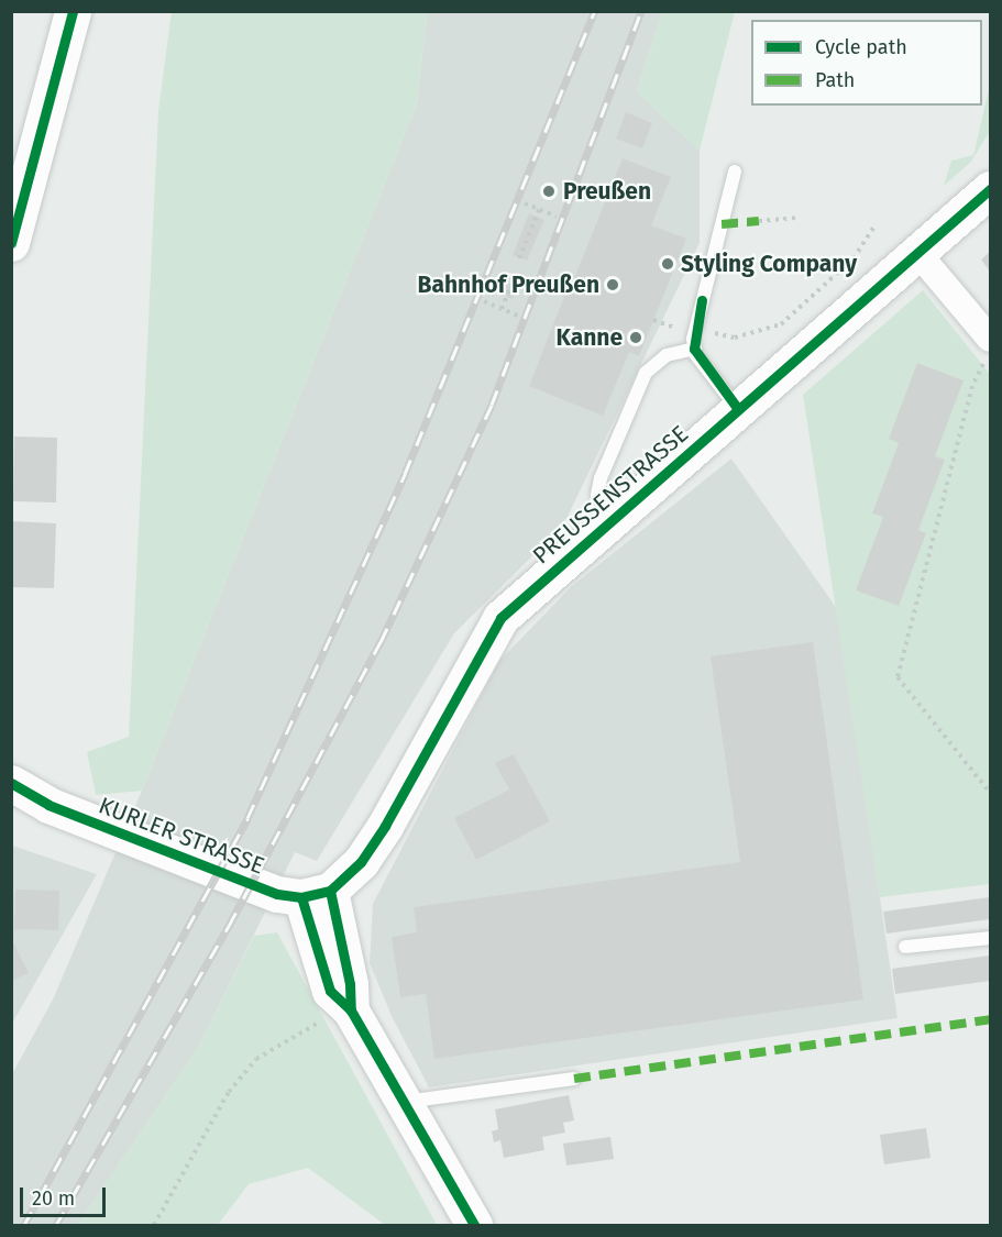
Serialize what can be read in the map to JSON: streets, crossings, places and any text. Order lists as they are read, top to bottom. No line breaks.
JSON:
{"streets":{"main road":["PREUSSENSTRASSE","KURLER STRASSE"]},"crossings":[["PREUSSENSTRASSE","KURLER STRASSE"]],"places":["Preußen","Styling Company","Bahnhof Preußen","Kanne"],"legend":["Cycle path","Path"],"scale_bar":"20 m"}
